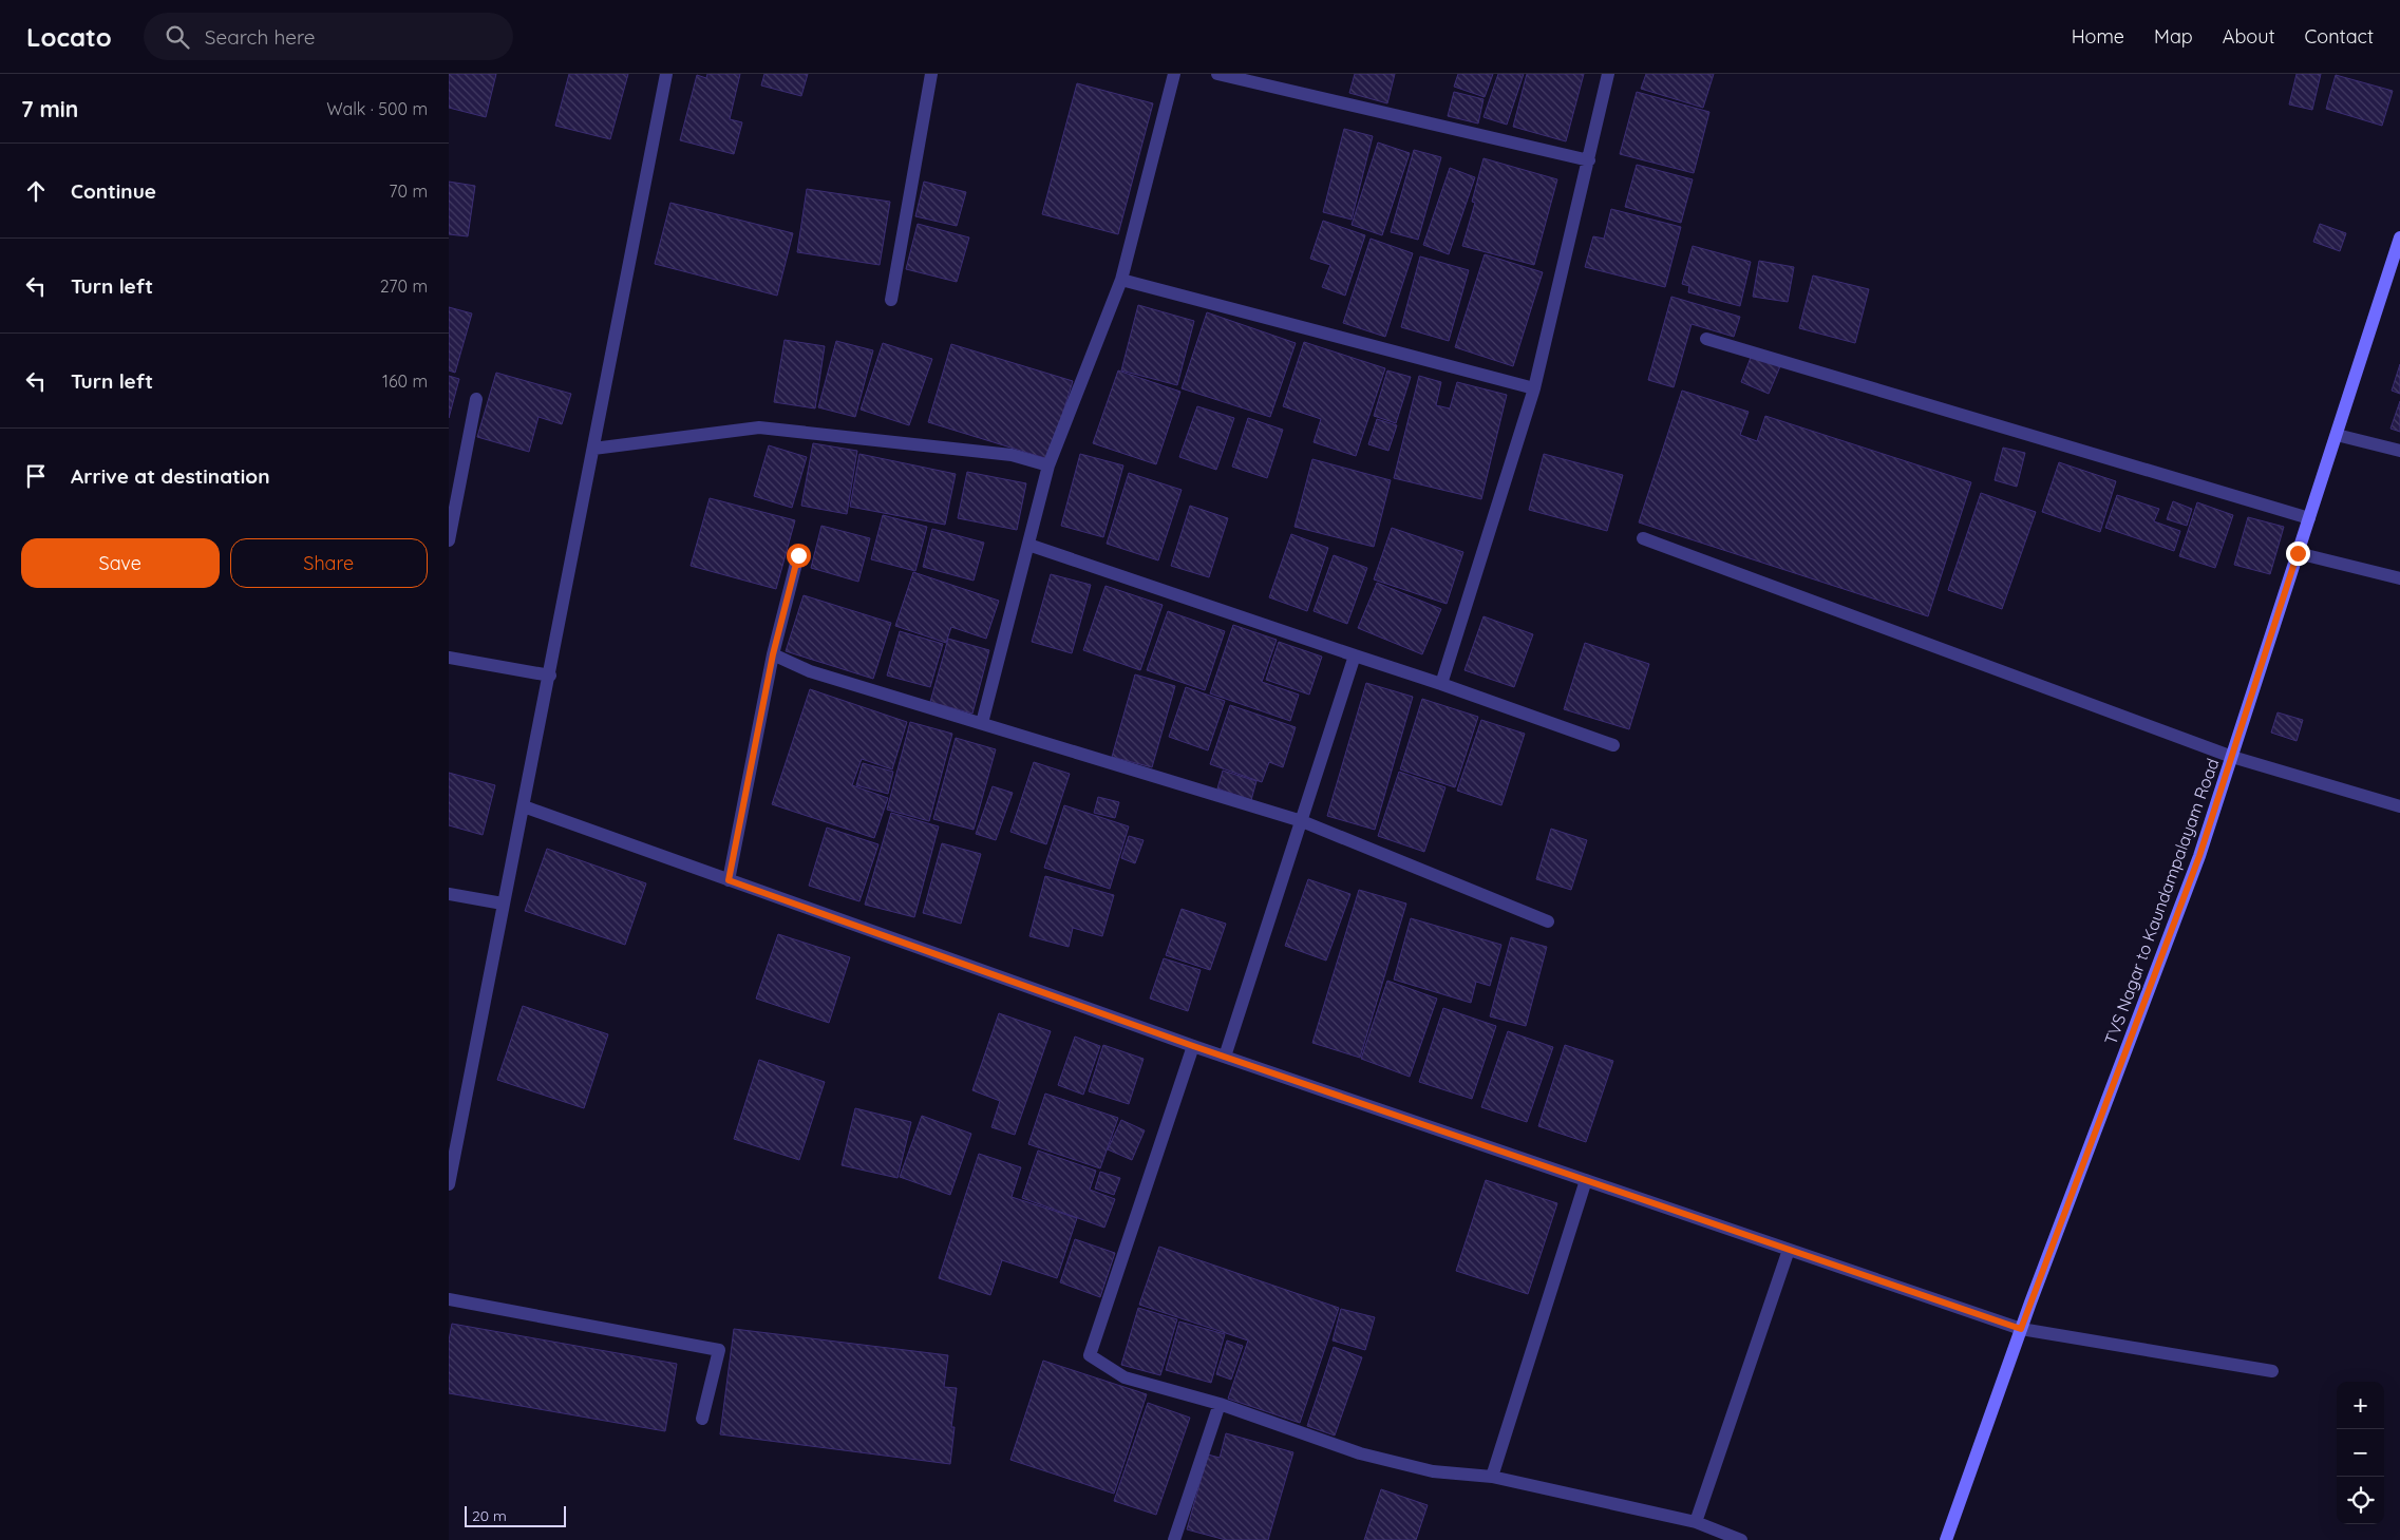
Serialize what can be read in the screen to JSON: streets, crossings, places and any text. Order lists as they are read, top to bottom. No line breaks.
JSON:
{"streets":{"street":["TVS Nagar to Kaundampalayam Road"]},"scale_bar":"20 m","page":{"header":"Locato","search":"Search here","nav":["Home","Map","About","Contact"],"heading":["7 min","Walk · 500 m"],"list":[["Continue","70 m"],["Turn left","270 m"],["Turn left","160 m"],"Arrive at destination"],"buttons":["Save","Share"],"map_buttons":["+","−"],"scale":"20 m"}}
